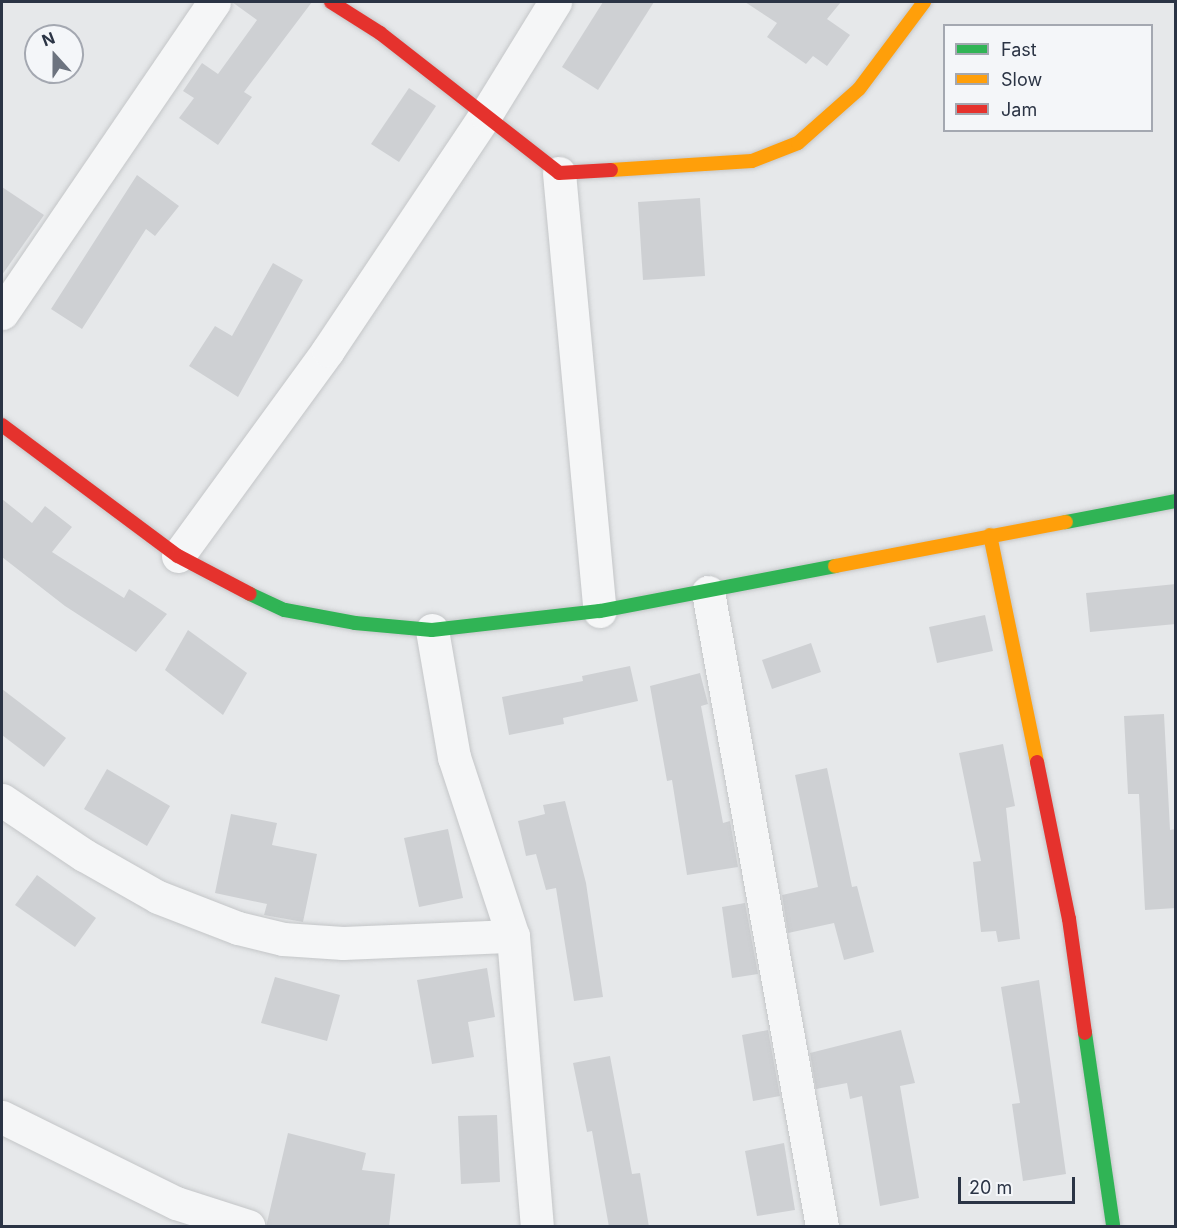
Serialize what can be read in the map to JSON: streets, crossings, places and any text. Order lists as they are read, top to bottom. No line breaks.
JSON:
{"legend":["Fast","Slow","Jam"],"scale_bar":"20 m","north":"top"}
